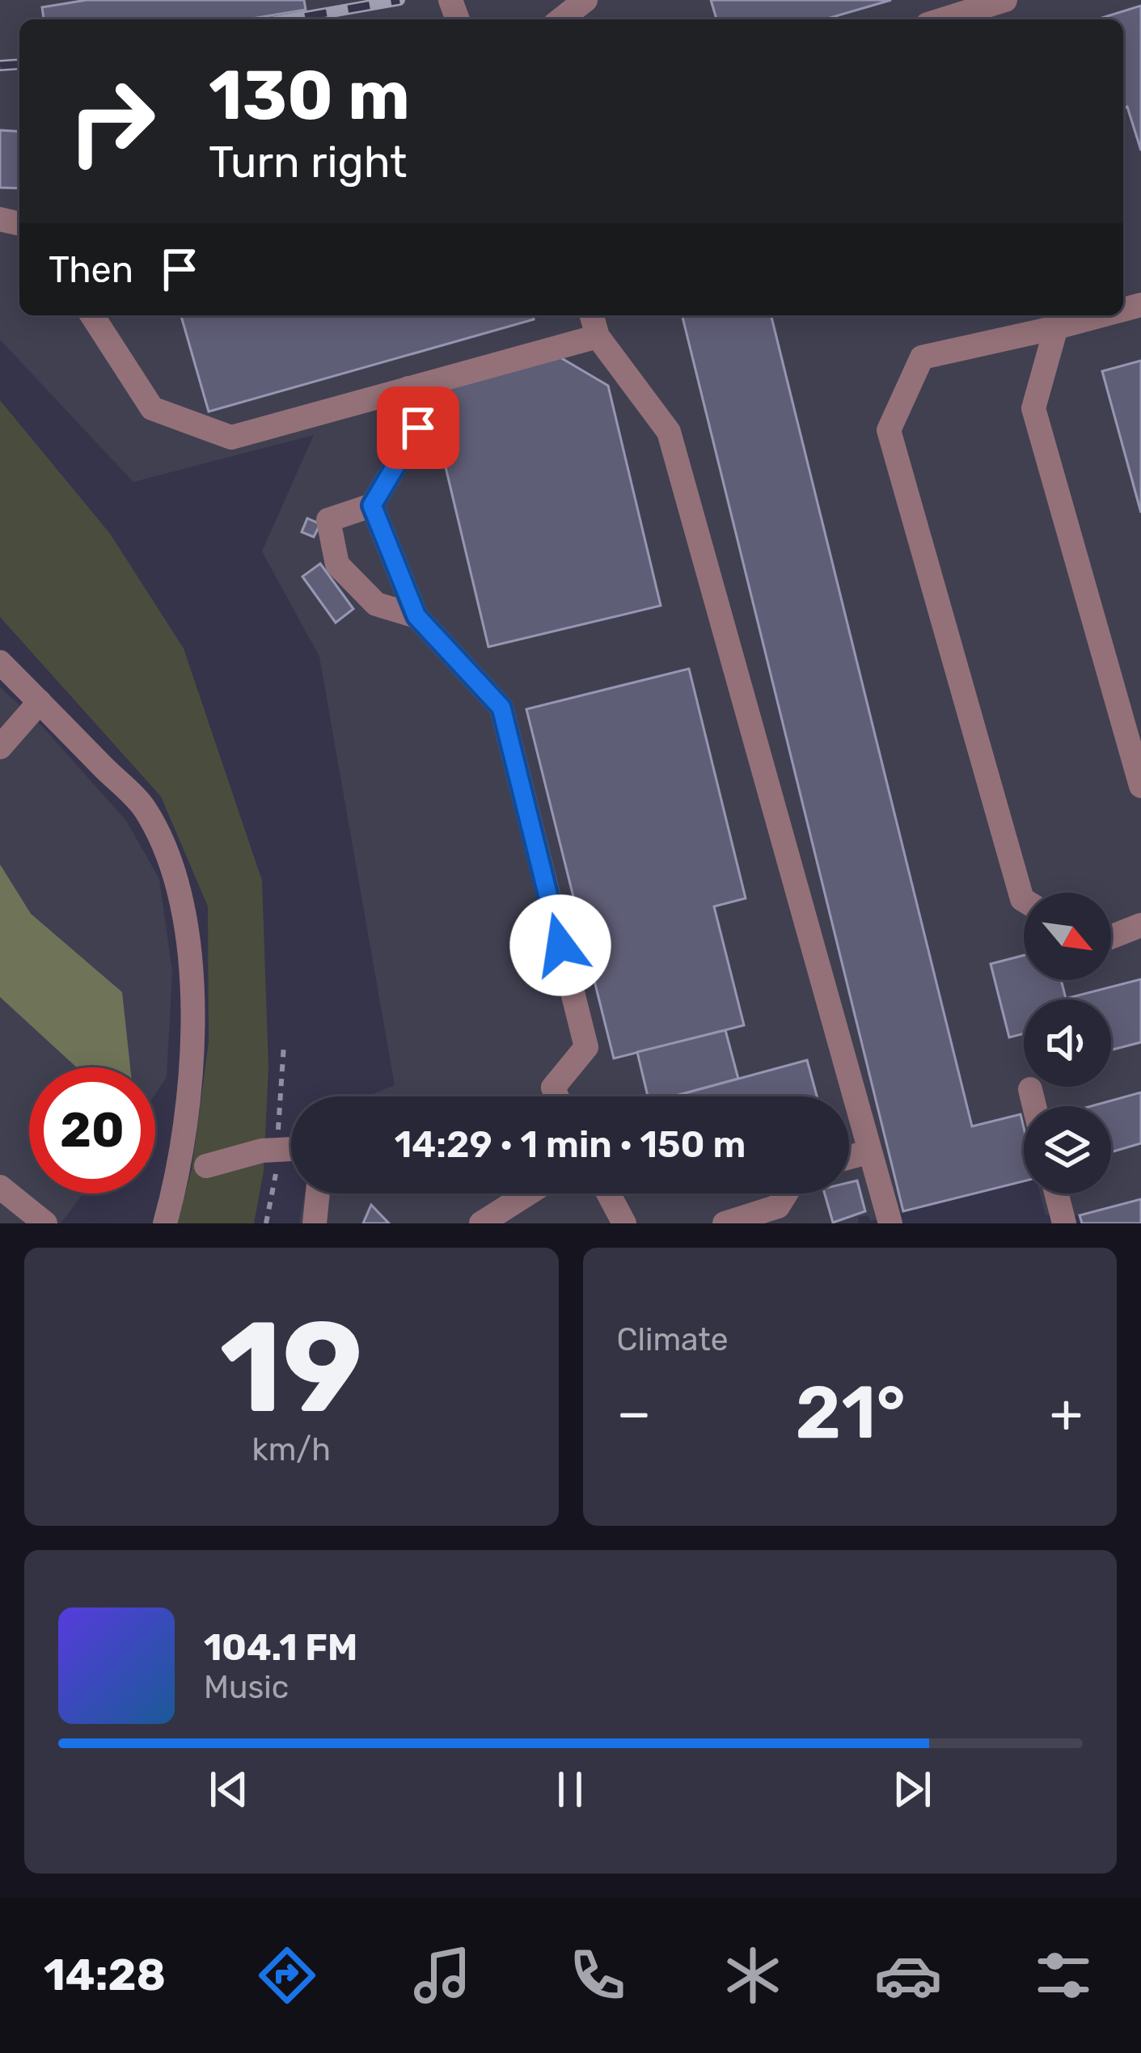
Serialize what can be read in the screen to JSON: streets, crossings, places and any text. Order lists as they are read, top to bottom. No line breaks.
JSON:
{"north":"bottom right","page":{"turn":["130 m","Turn right"],"then":"Then","limit":"20","trip":"14:29 · 1 min · 150 m","tile":[["19","km/h"],"Climate"],"heat":["−","21°","+"],"song":["104.1 FM","Music"],"tabs":"14:28"}}
